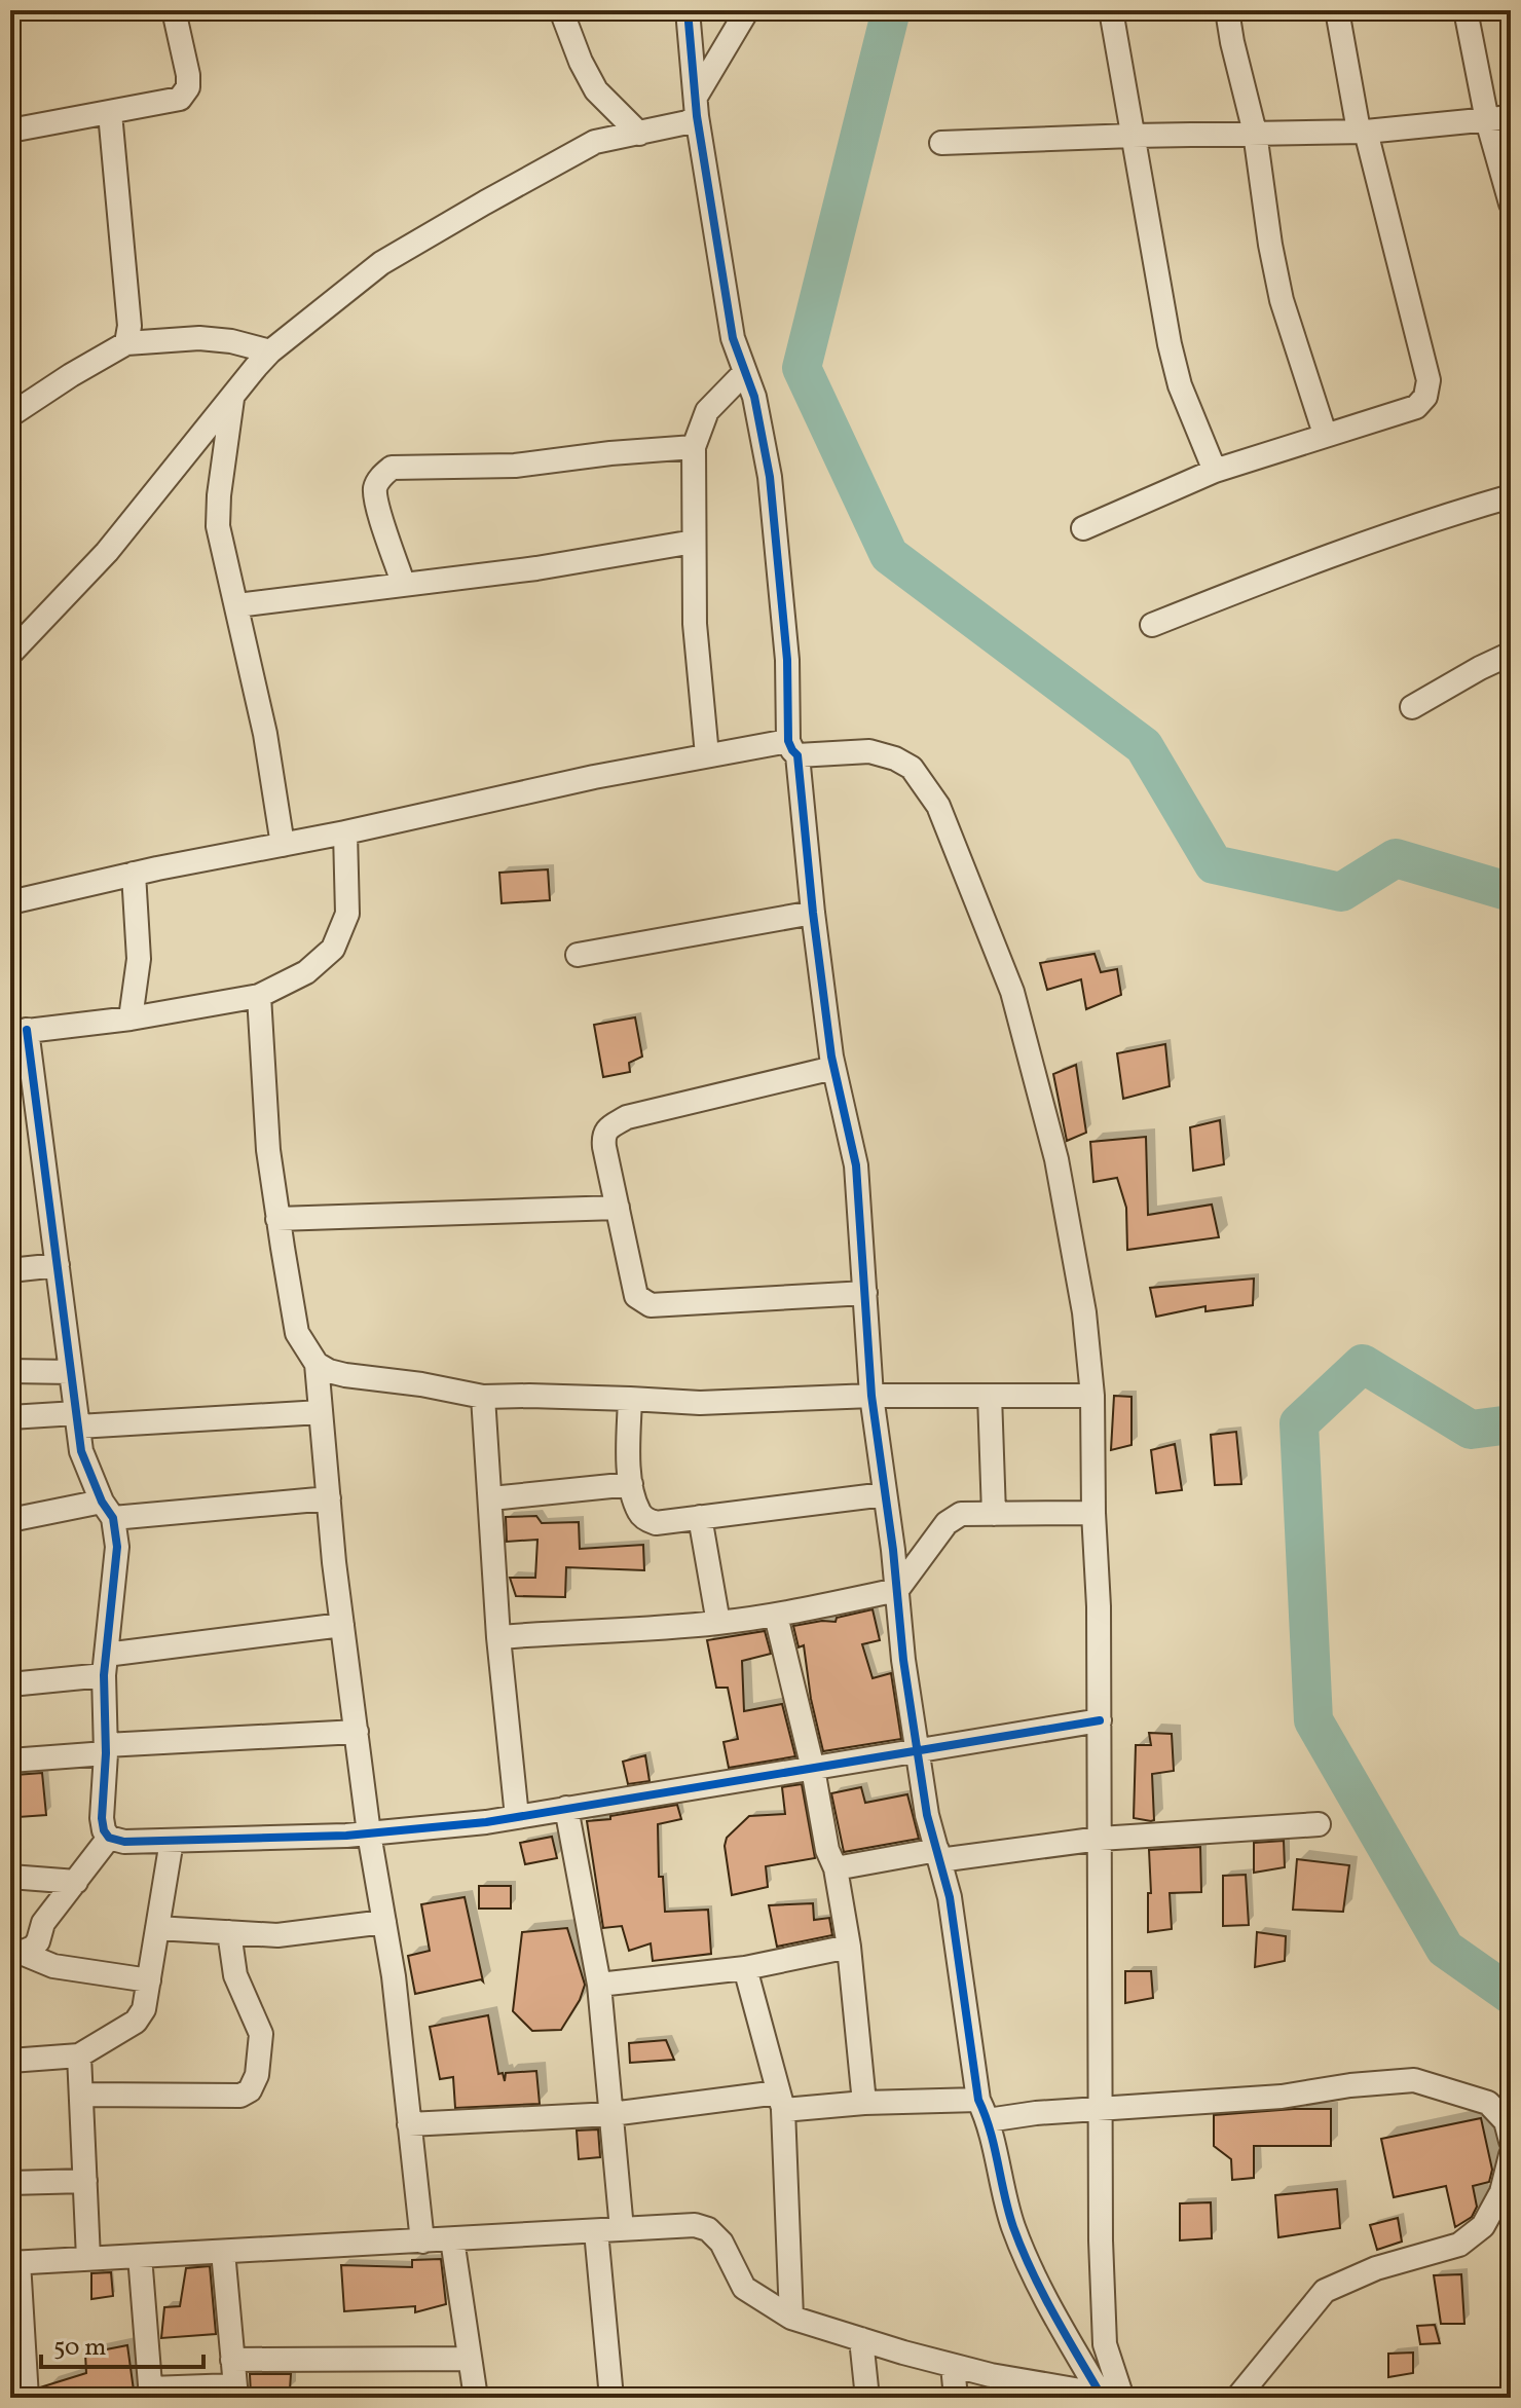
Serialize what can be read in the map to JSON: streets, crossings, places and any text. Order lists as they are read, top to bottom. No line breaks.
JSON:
{"scale_bar":"50 m"}
